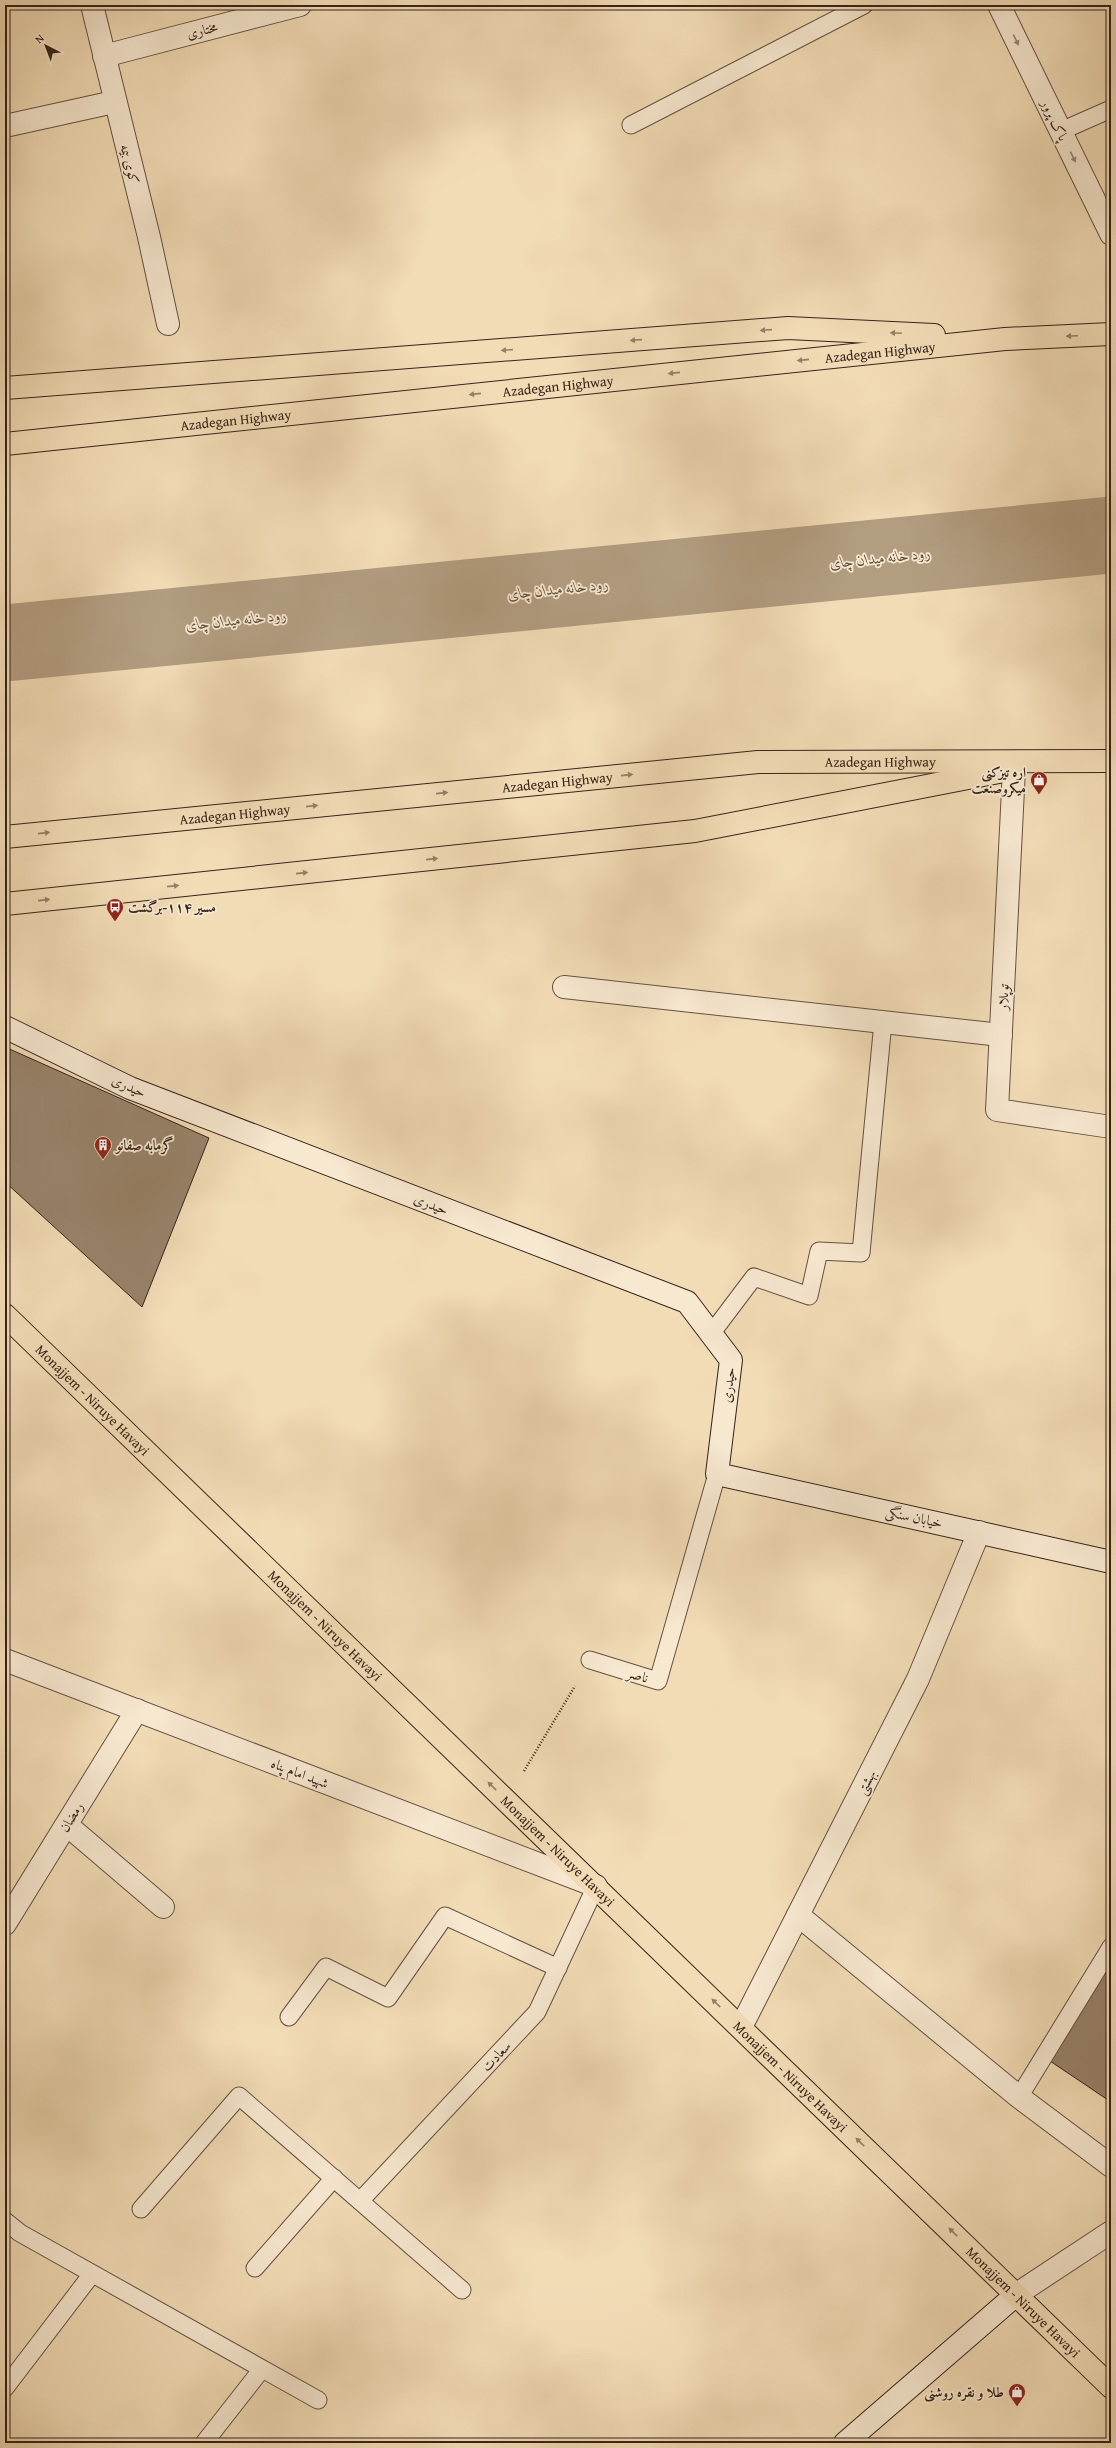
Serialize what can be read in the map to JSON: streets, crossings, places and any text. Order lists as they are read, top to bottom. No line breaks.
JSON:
{"streets":{"main road":["Azadegan Highway","Monajjem - Niruye Havayi"],"street":["مختاری","پاک پرور","کوی بیمه","توپلار","حیدری","خیابان سنگی","شهید امام پناه","بهشتی","رمضان"],"lane":["ناصر","سعادت"]},"crossings":[["مختاری","کوی بیمه"],["حیدری","خیابان سنگی"],["حیدری","ناصر"],["Monajjem - Niruye Havayi","شهید امام پناه"],["Monajjem - Niruye Havayi","بهشتی"],["Monajjem - Niruye Havayi","سعادت"],["خیابان سنگی","ناصر"],["خیابان سنگی","بهشتی"],["شهید امام پناه","رمضان"],["شهید امام پناه","سعادت"]],"one_way":["پاک پرور","Monajjem - Niruye Havayi"],"water":["رود خانه میدان چای"],"places":{"shop":["اره تیزکنی میکروصنعت","طلا و نقره روشنی"],"bus stop":["مسیر ۱۱۴-برگشت"],"building":["گرمابه صفانو"]},"north":"top left"}
